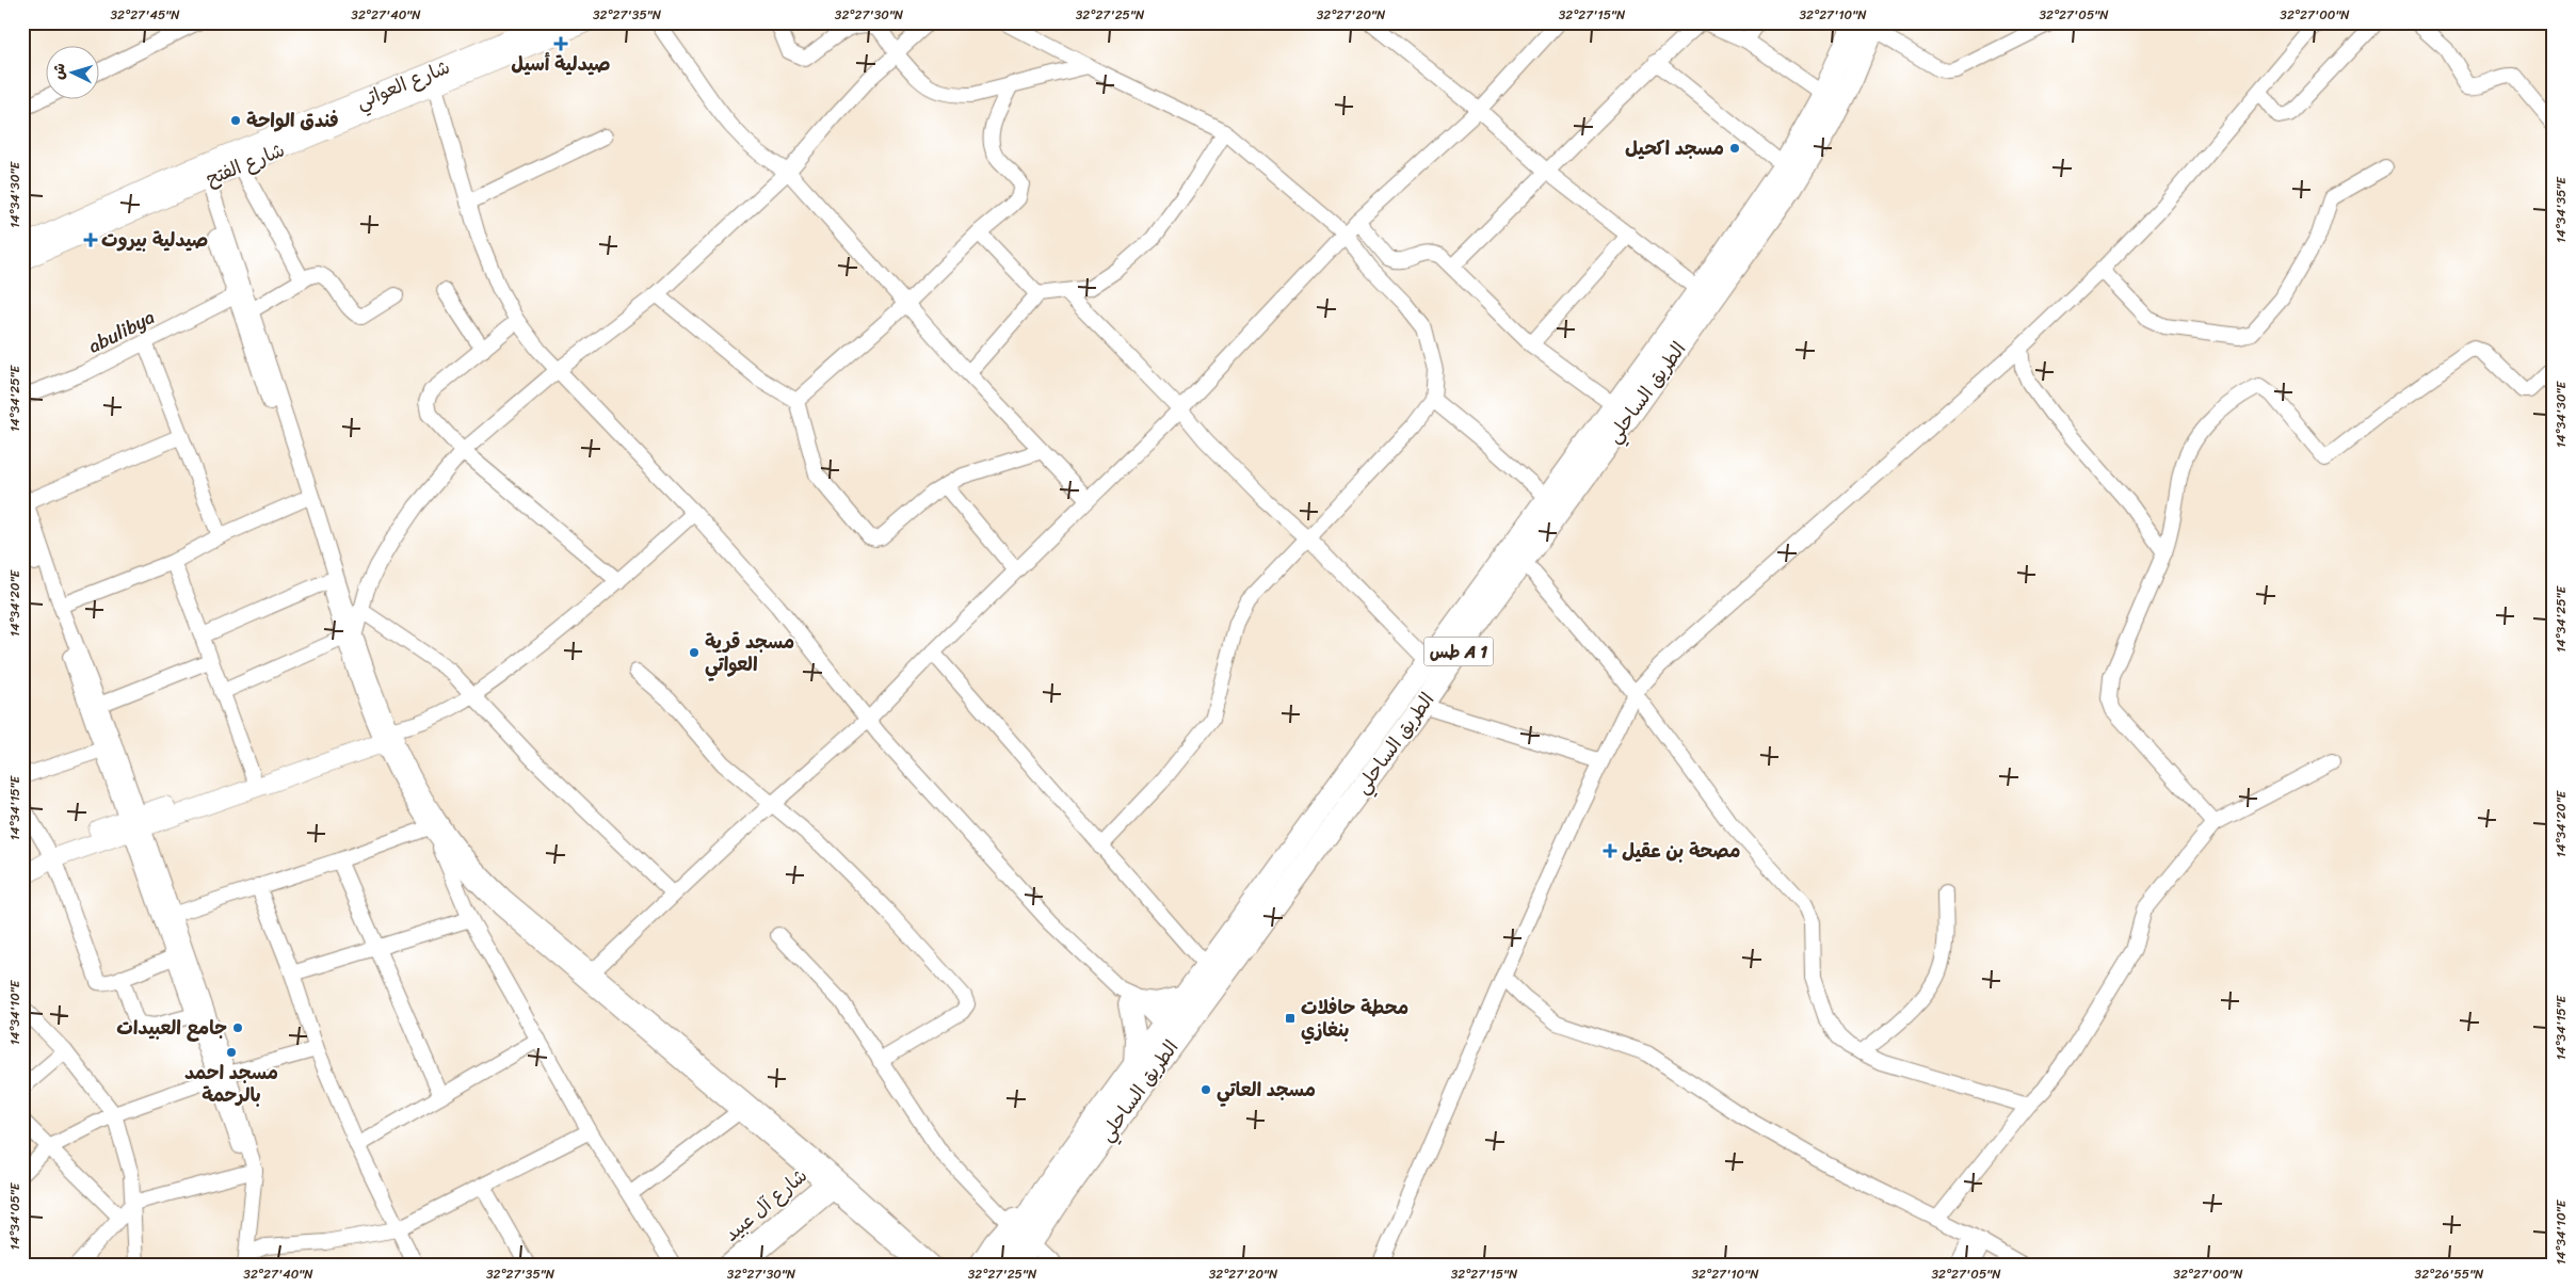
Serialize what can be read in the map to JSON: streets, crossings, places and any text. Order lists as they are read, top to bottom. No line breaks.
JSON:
{"streets":{"highway":["الطريق الساحلي","طس A 1"],"main road":["شارع العواتي","شارع الفتح"],"street":["abulibya","شارع آل عبيد"]},"crossings":[["شارع العواتي","شارع الفتح"]],"places":{"health":["صيدلية أسيل","صيدلية بيروت","مصحة بن عقيل"],"other":["فندق الواحة","مسجد اكحيل","مسجد قرية العواتي","جامع العبيدات","مسجد احمد بالرحمة","مسجد العاتي"],"transit":["محطة حافلات بنغازي"]},"north":"left","coordinates":["32°27'45\"N","32°27'40\"N","32°27'35\"N","32°27'30\"N","32°27'25\"N","32°27'20\"N","32°27'15\"N","32°27'10\"N","32°27'05\"N","32°27'00\"N","14°34'30\"E","14°34'35\"E","14°34'25\"E","14°34'20\"E","14°34'15\"E","14°34'10\"E","14°34'05\"E","32°26'55\"N"]}
